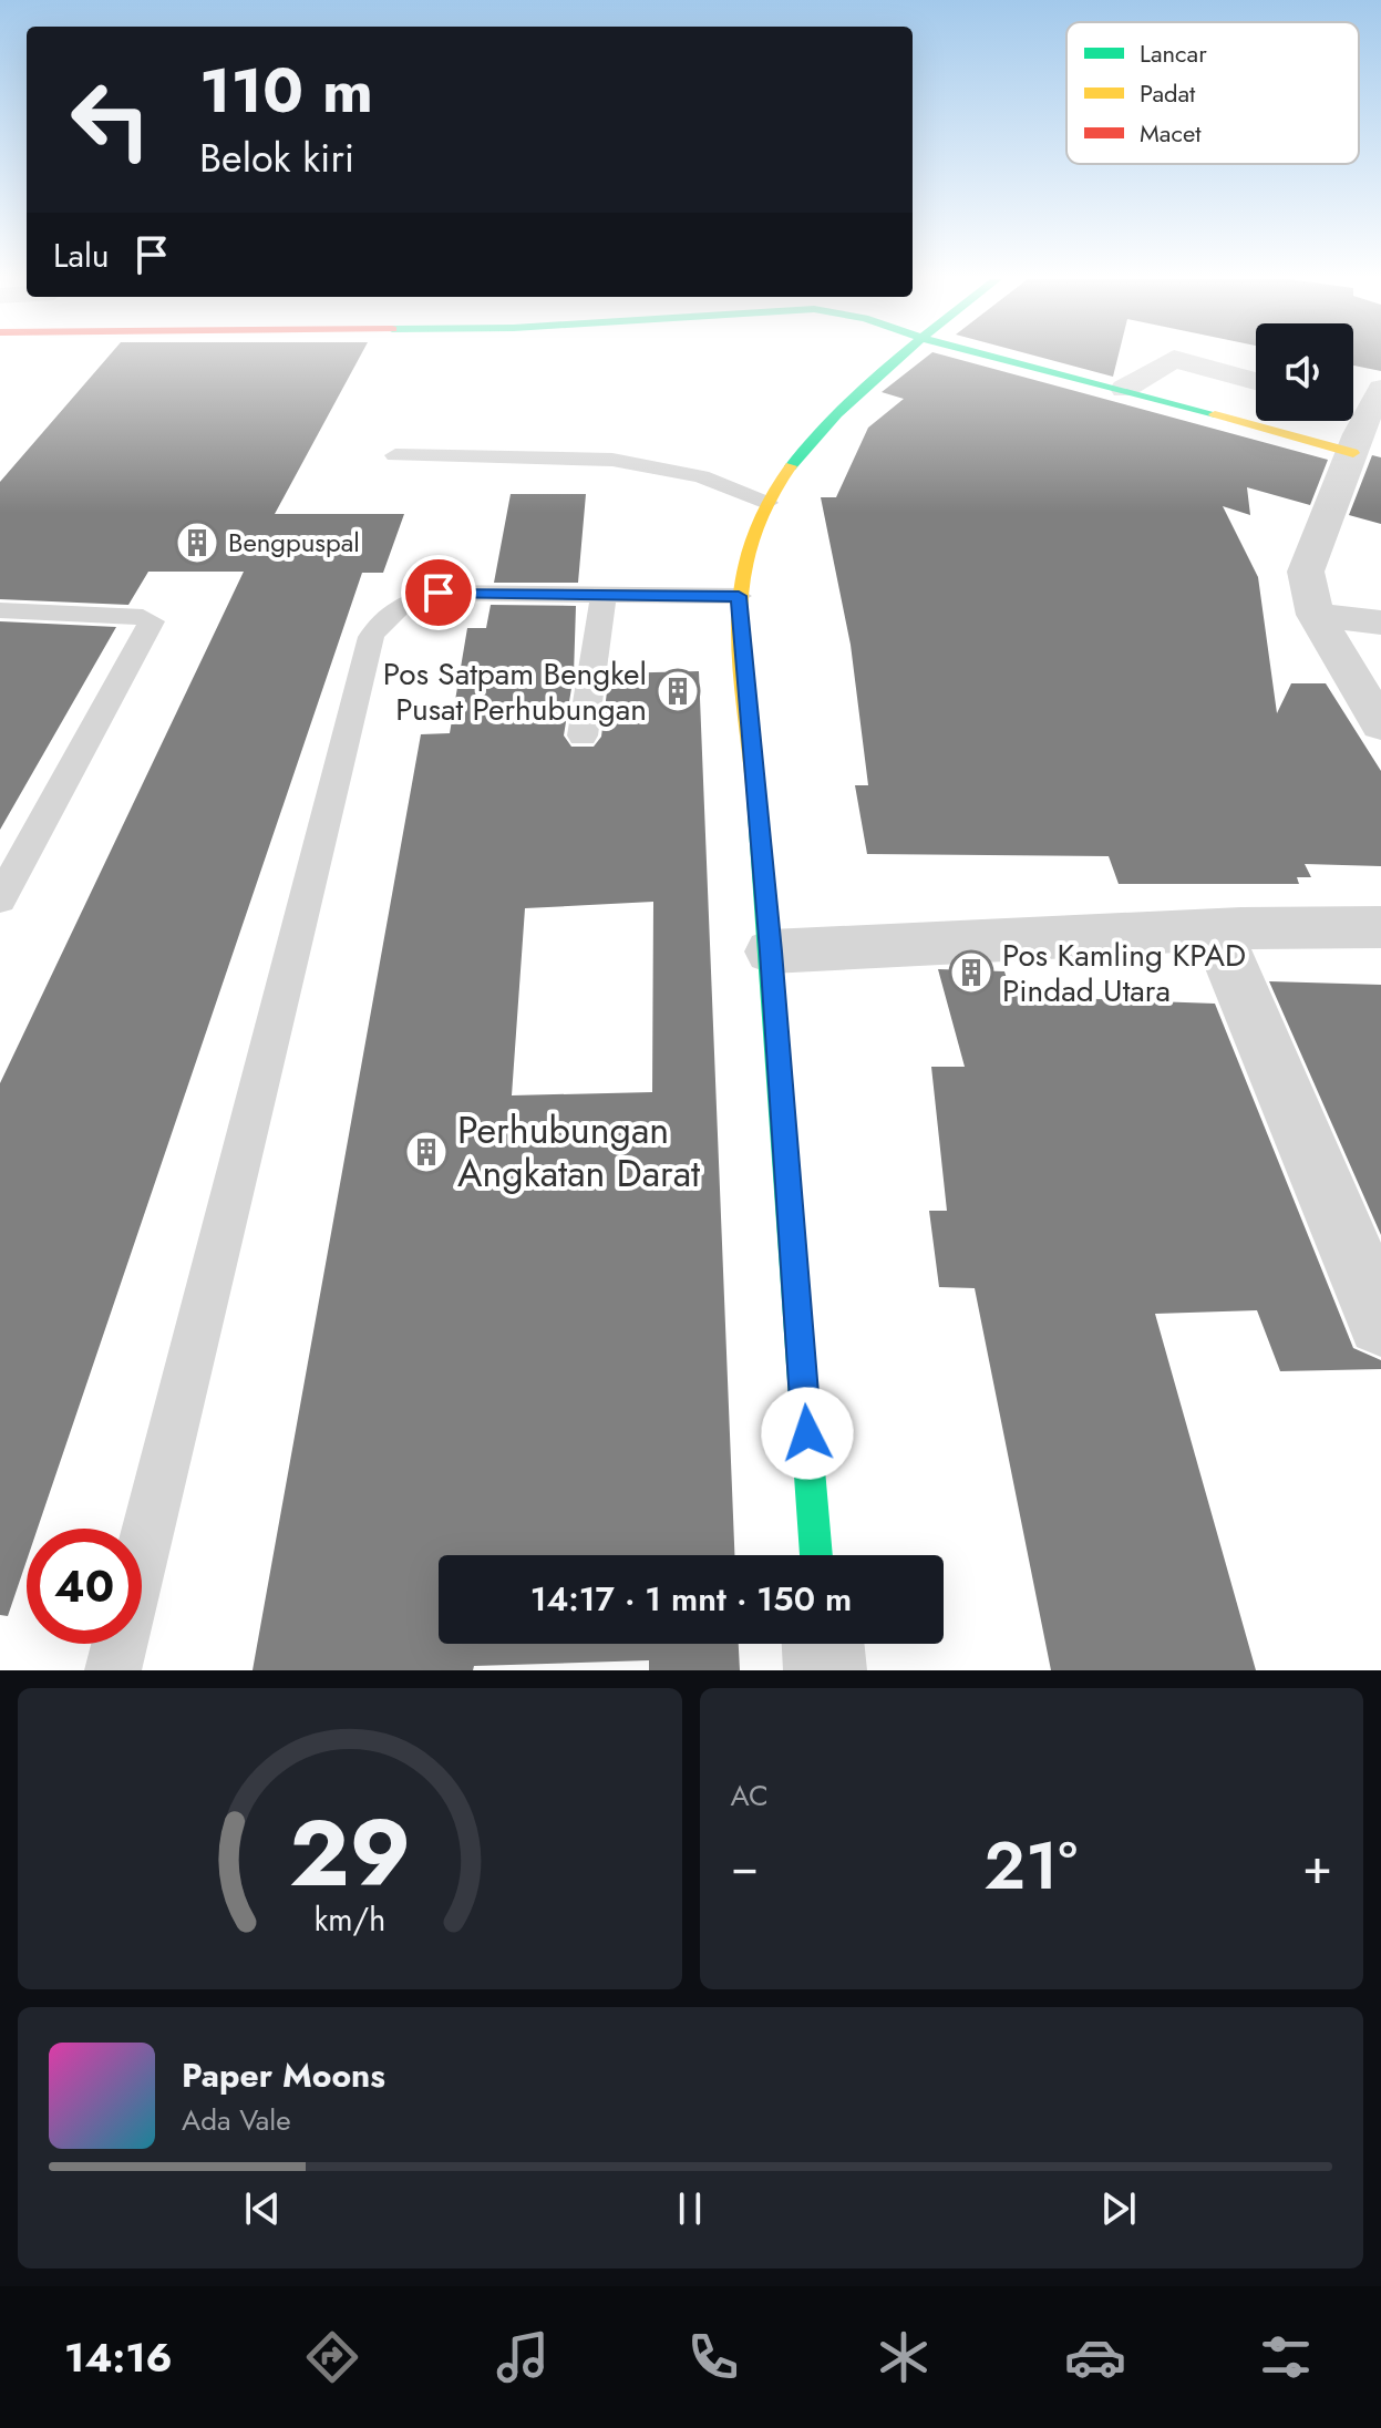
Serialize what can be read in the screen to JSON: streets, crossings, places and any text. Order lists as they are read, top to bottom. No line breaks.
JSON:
{"places":{"building":["Bengpuspal","Pos Satpam Bengkel Pusat Perhubungan","Pos Kamling KPAD Pindad Utara","Perhubungan Angkatan Darat"]},"legend":["Lancar","Padat","Macet"],"page":{"turn":["110 m","Belok kiri"],"then":"Lalu","limit":"40","trip":"14:17 · 1 mnt · 150 m","tile":"AC","heat":["−","21°","+"],"song":["Paper Moons","Ada Vale"],"tabs":"14:16","gauge":["29","km/h"]}}
